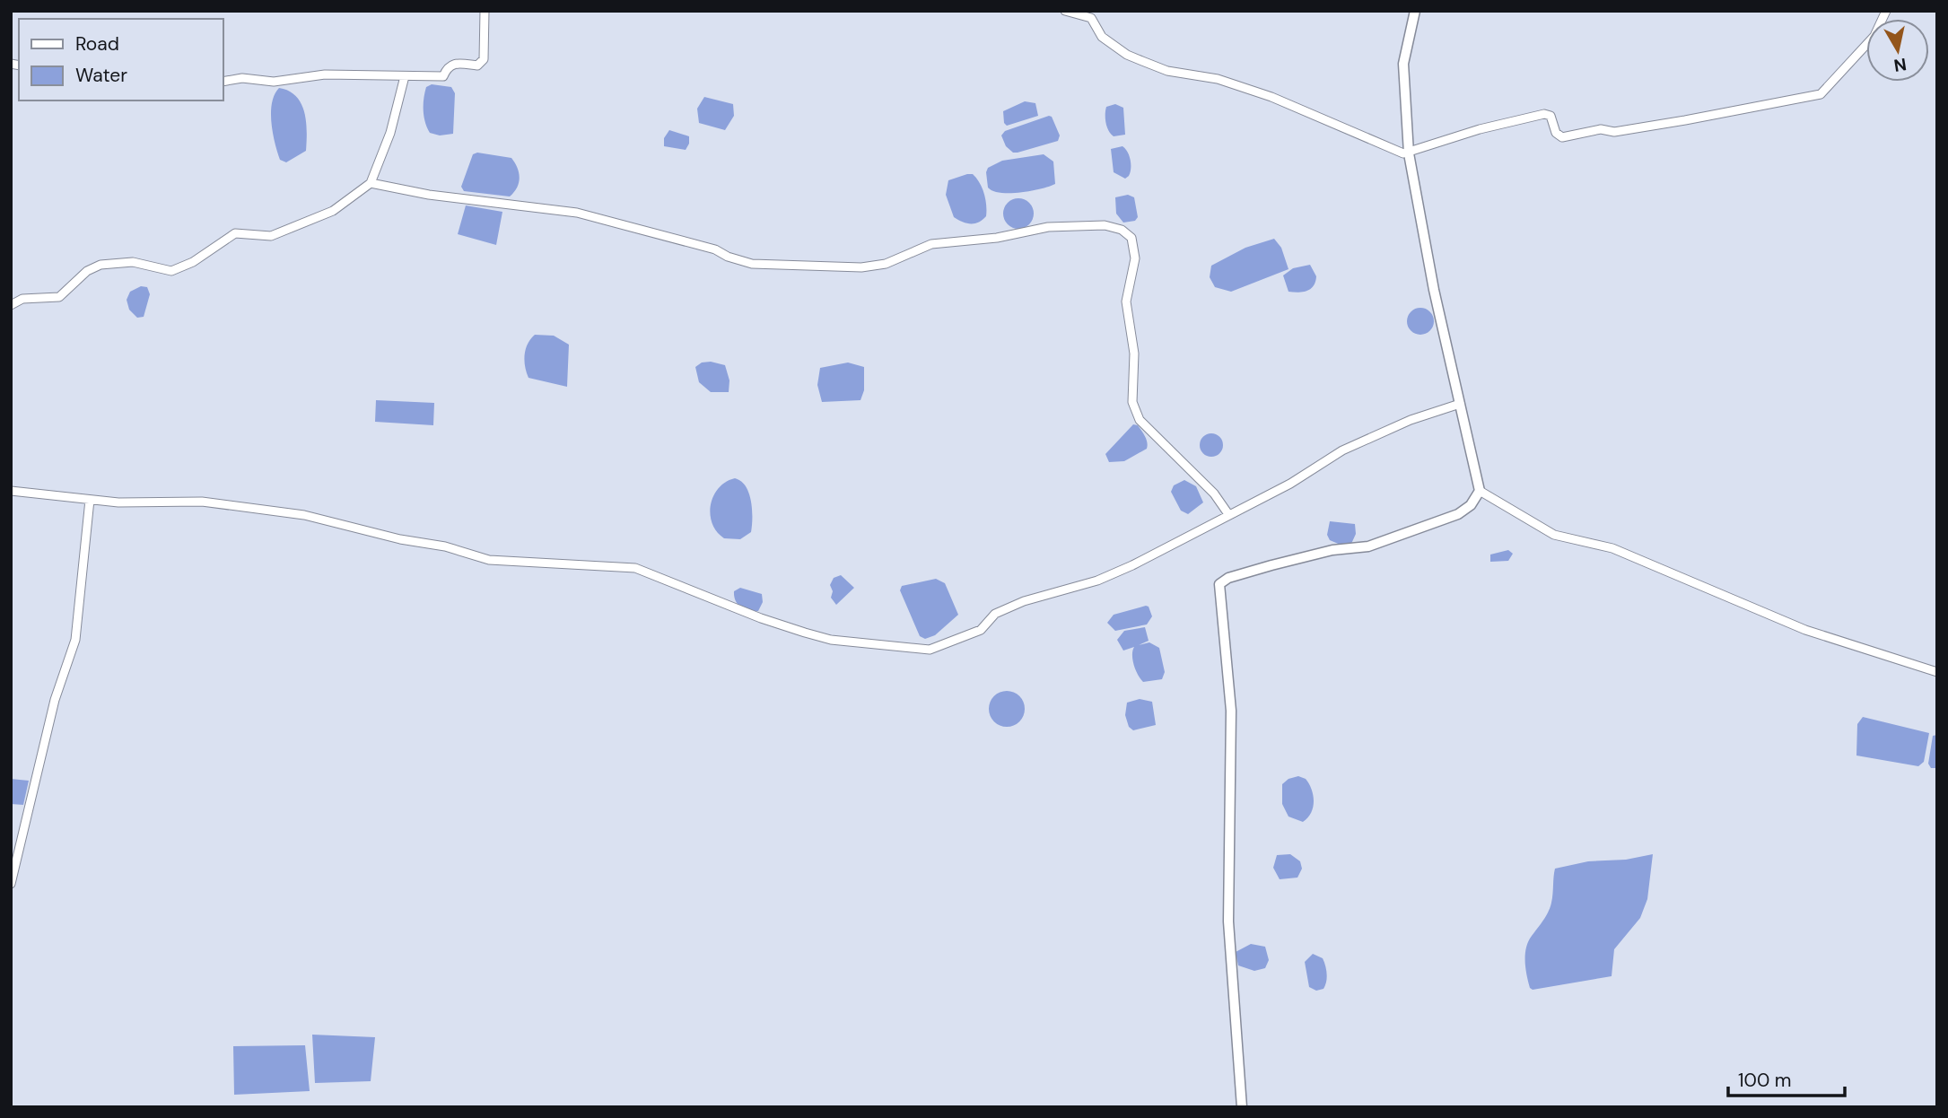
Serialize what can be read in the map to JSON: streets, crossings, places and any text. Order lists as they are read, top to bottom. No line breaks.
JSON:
{"legend":["Road","Water"],"scale_bar":"100 m","north":"bottom"}
